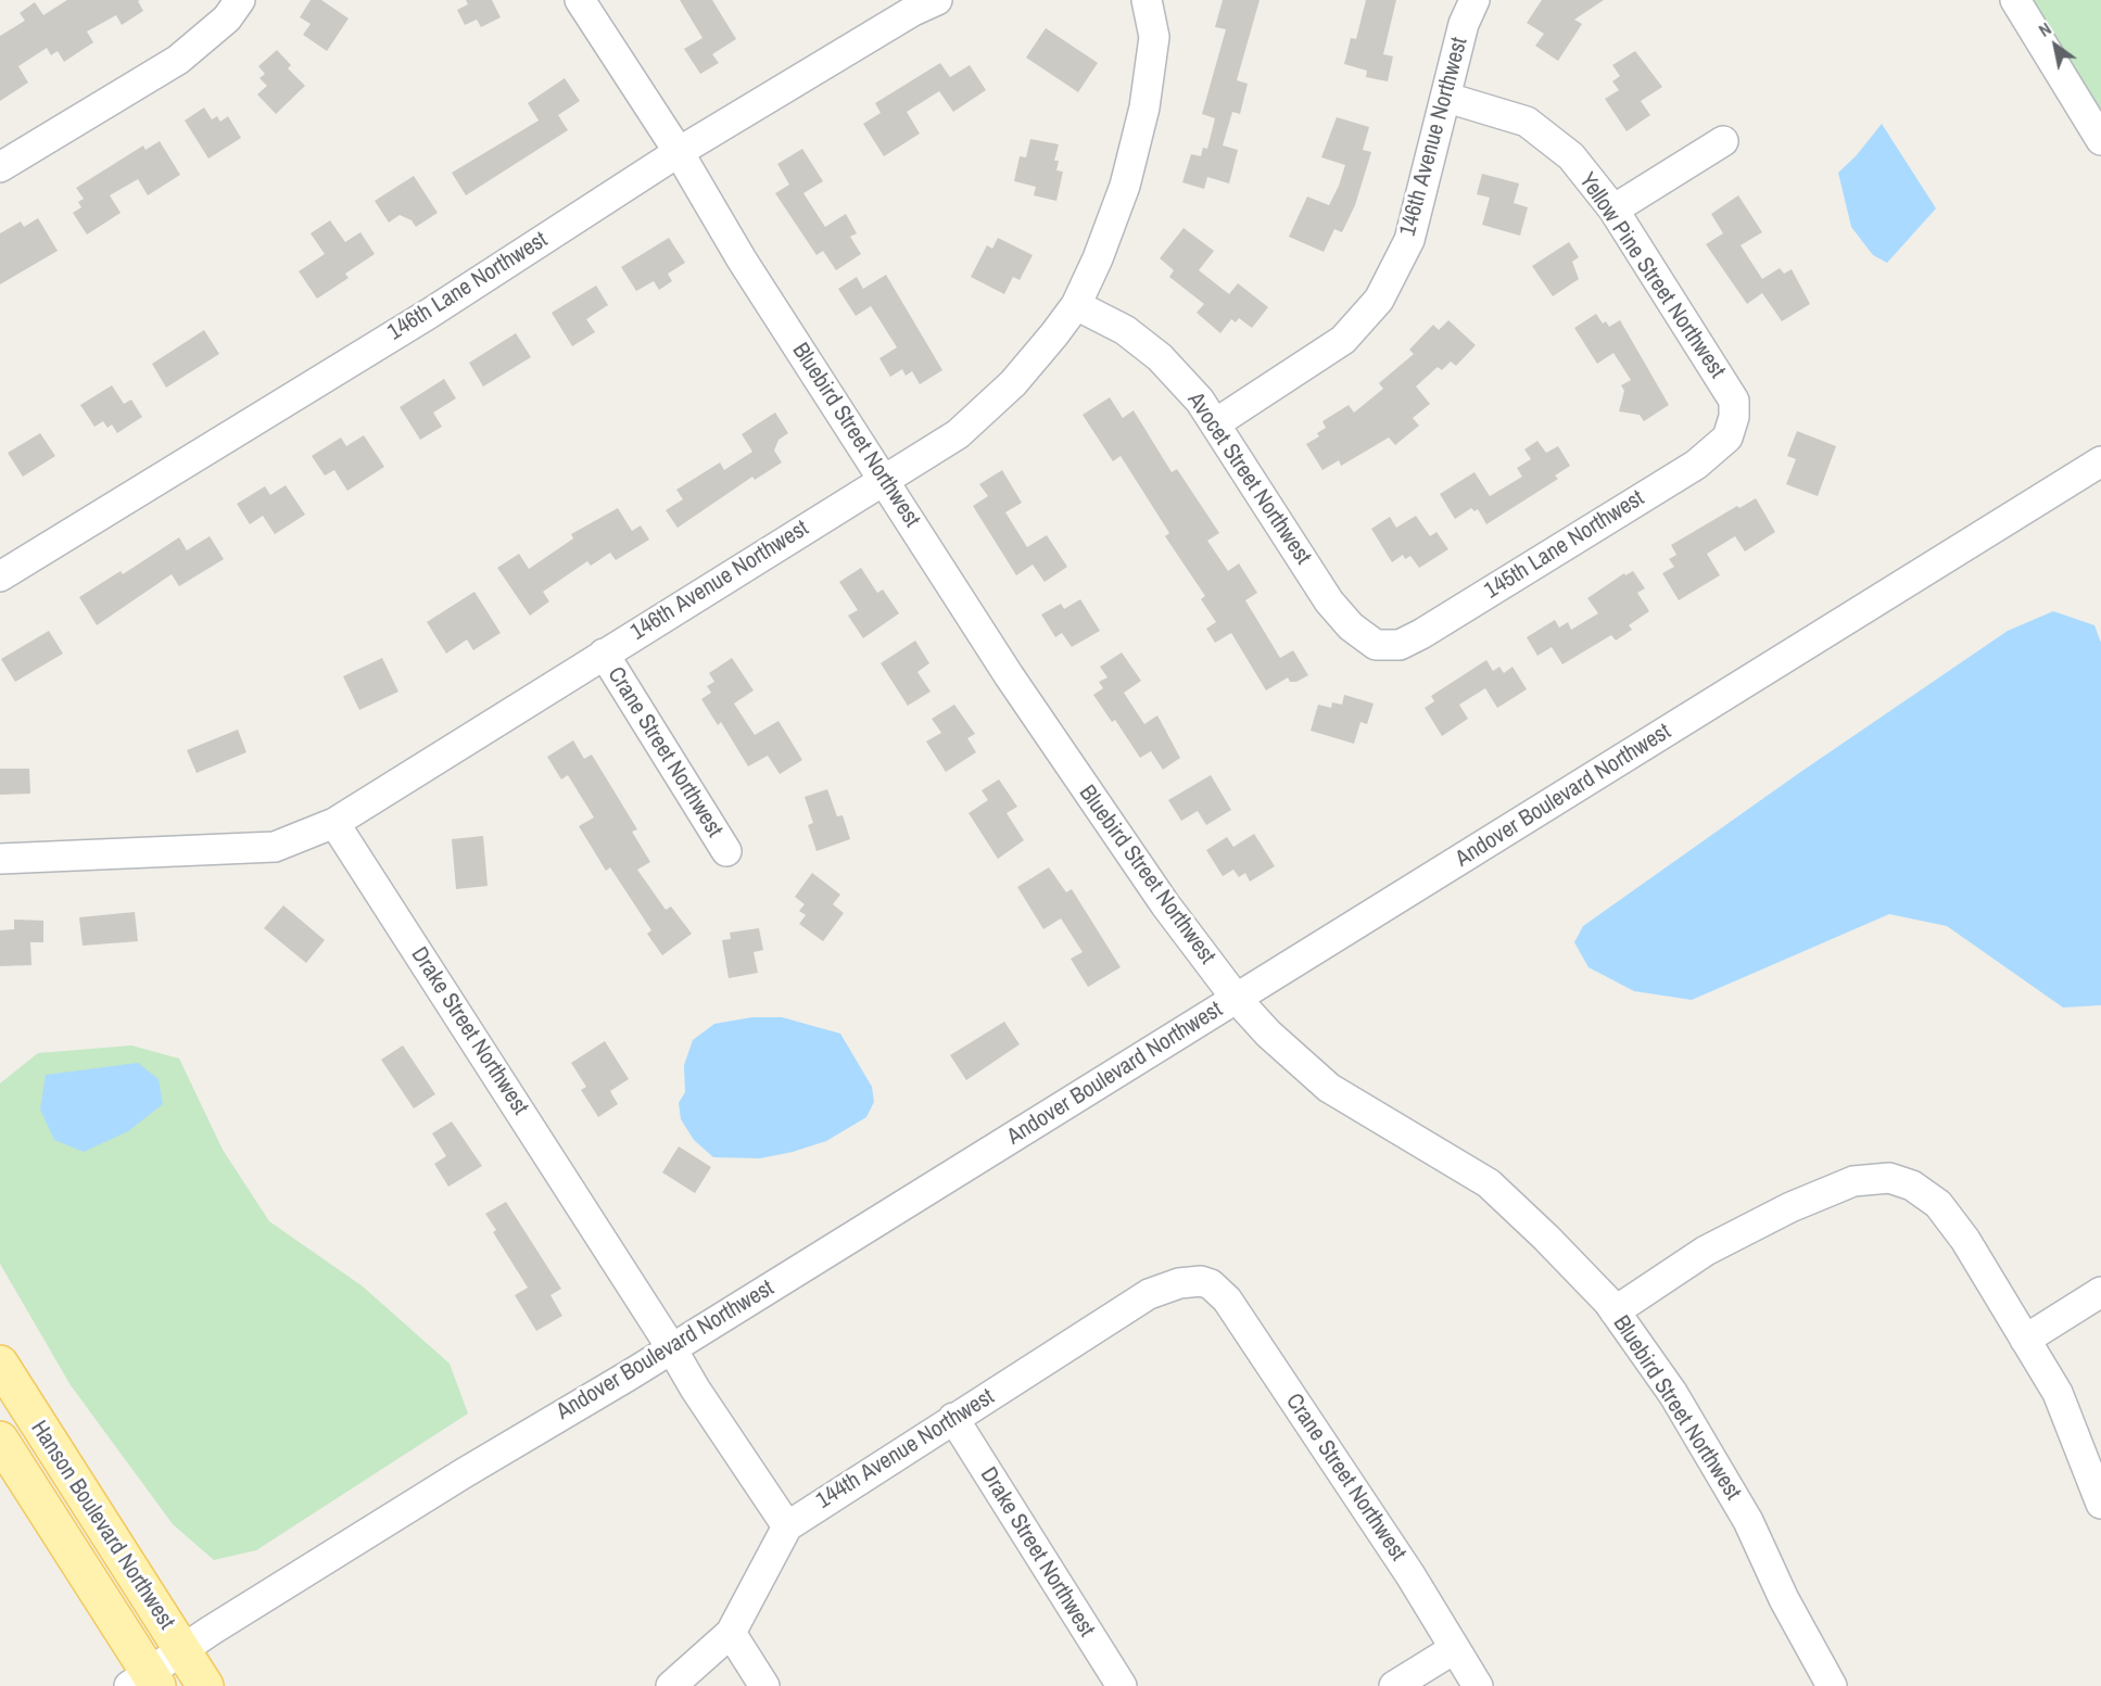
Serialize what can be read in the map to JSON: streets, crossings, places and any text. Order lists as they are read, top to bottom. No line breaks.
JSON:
{"streets":{"main road":["Hanson Boulevard Northwest"],"street":["146th Avenue Northwest","Yellow Pine Street Northwest","146th Lane Northwest","Bluebird Street Northwest","Avocet Street Northwest","145th Lane Northwest","Crane Street Northwest","Andover Boulevard Northwest","Drake Street Northwest","144th Avenue Northwest"]},"crossings":[["146th Avenue Northwest","Yellow Pine Street Northwest"],["146th Avenue Northwest","Bluebird Street Northwest"],["146th Avenue Northwest","Avocet Street Northwest"],["146th Avenue Northwest","Crane Street Northwest"],["146th Avenue Northwest","Drake Street Northwest"],["Yellow Pine Street Northwest","145th Lane Northwest"],["146th Lane Northwest","Bluebird Street Northwest"],["Bluebird Street Northwest","Andover Boulevard Northwest"],["Avocet Street Northwest","145th Lane Northwest"],["Crane Street Northwest","144th Avenue Northwest"],["Andover Boulevard Northwest","Drake Street Northwest"],["Andover Boulevard Northwest","Hanson Boulevard Northwest"],["Drake Street Northwest","144th Avenue Northwest"]],"north":"top left"}
